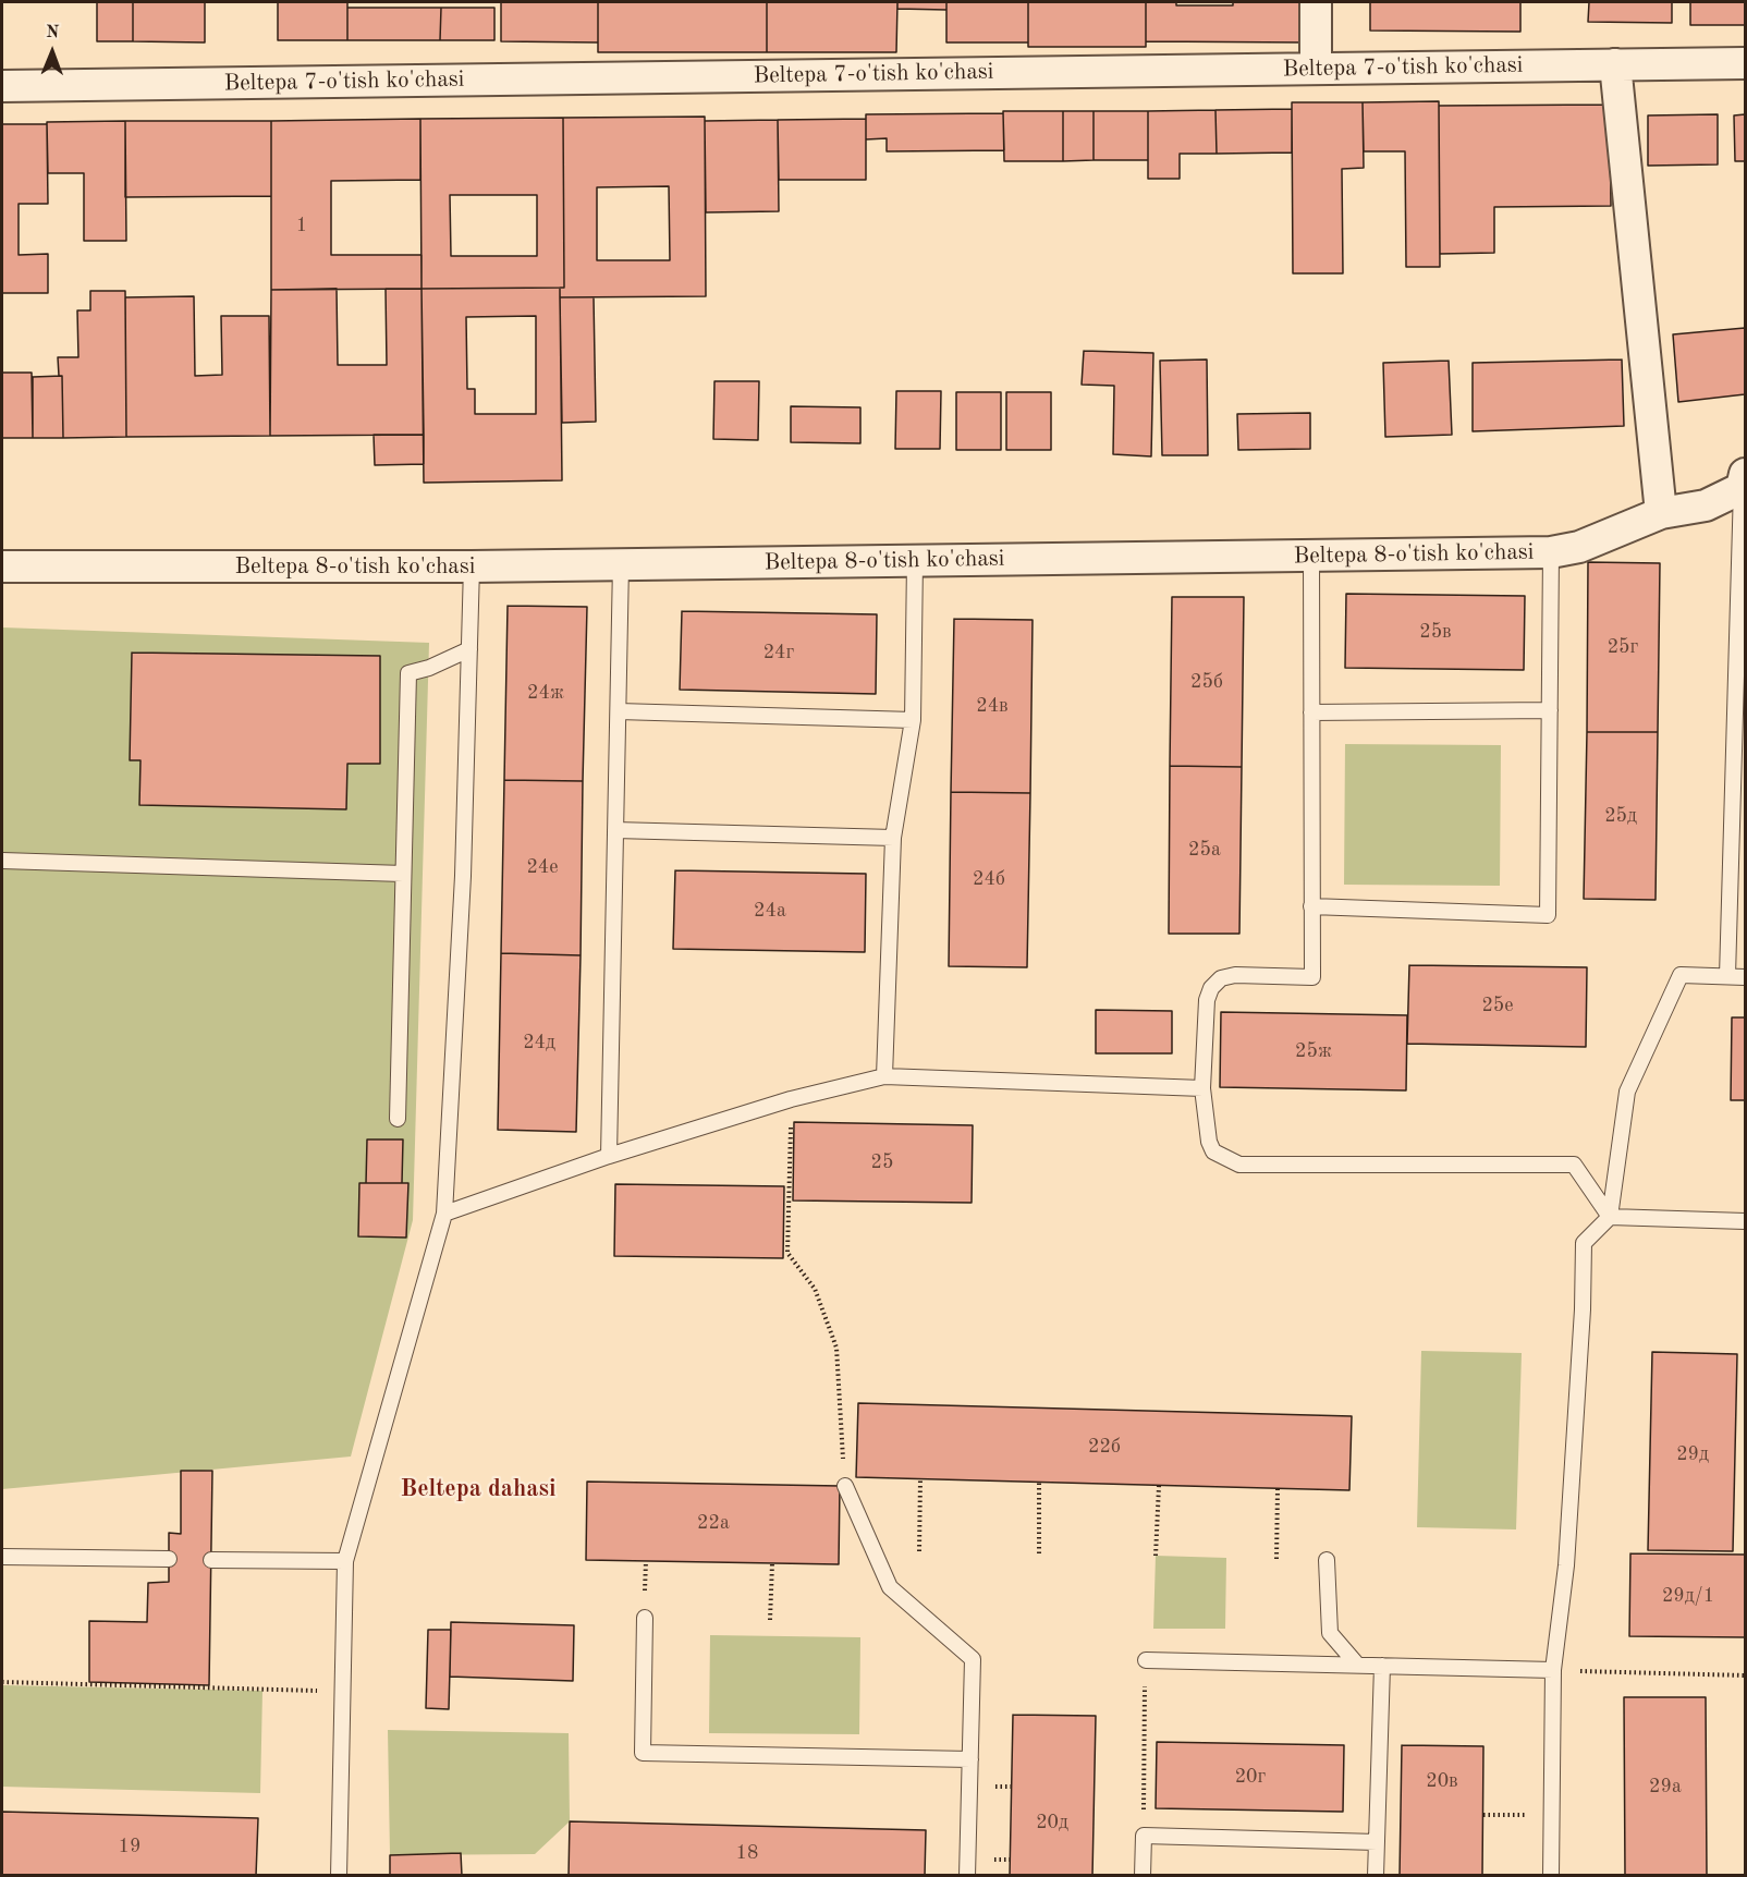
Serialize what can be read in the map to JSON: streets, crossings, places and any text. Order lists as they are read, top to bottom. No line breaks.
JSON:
{"streets":{"street":["Beltepa 7-o'tish ko'chasi","Beltepa 8-o'tish ko'chasi"]},"districts":["Beltepa dahasi"],"house_numbers":["1","25в","25г","24г","25б","24ж","24в","25д","25а","24е","24б","24а","25е","24д","25ж","25","22б","29д","22а","29д/1","20г","20в","29а","20д","19","18"],"north":"top"}
